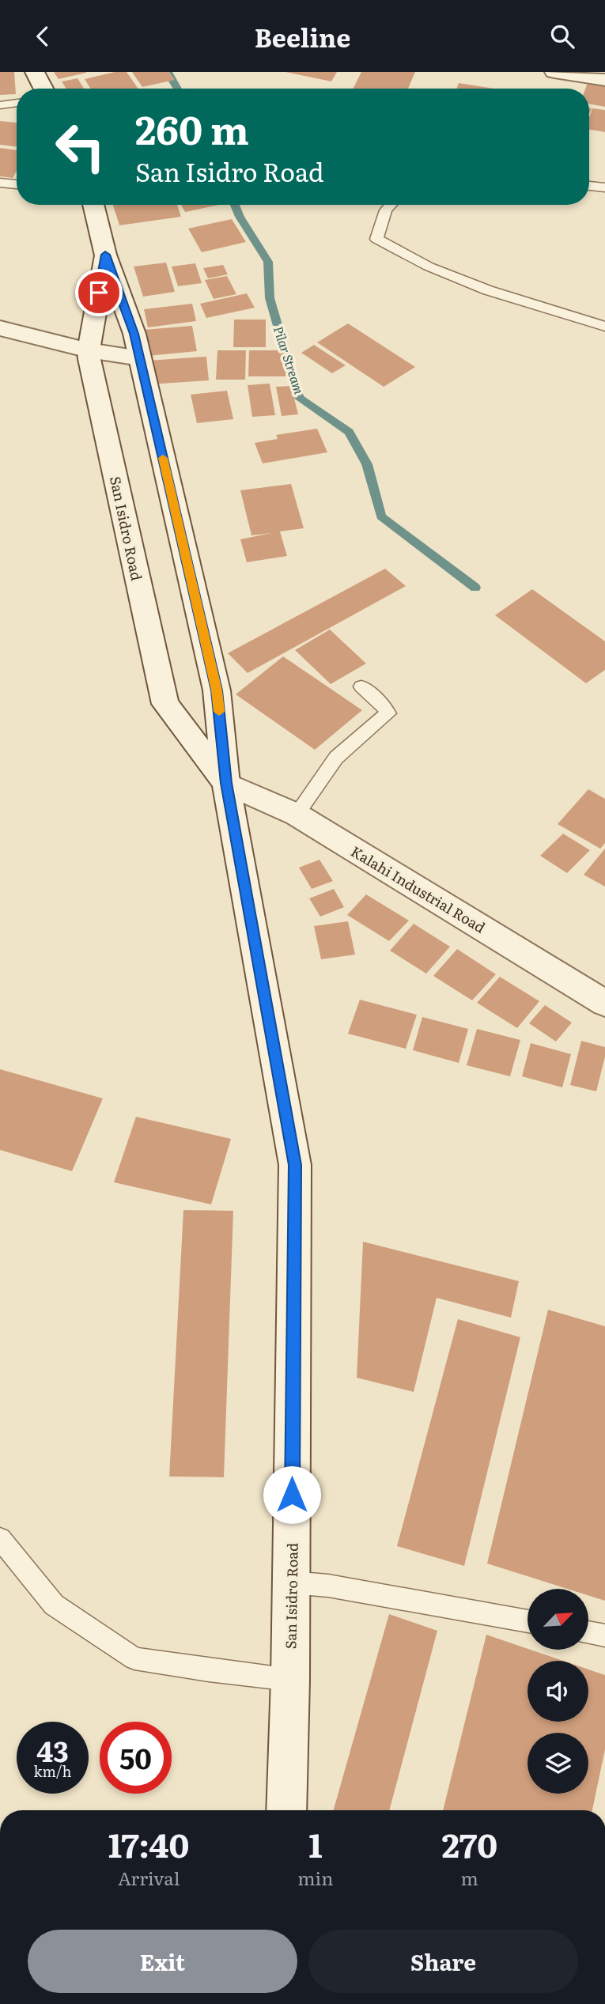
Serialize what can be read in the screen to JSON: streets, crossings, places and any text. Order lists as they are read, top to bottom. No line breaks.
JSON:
{"streets":{"main road":["San Isidro Road","Kalahi Industrial Road"]},"crossings":[["San Isidro Road","Kalahi Industrial Road"]],"water":["Pilar Stream"],"north":"top right","page":{"header":"Beeline","turn":["260 m","San Isidro Road"],"speed":"43 km/h","limit":"50","eta":["17:40","Arrival","1","min","270","m"],"buttons":["Exit","Share"]}}
